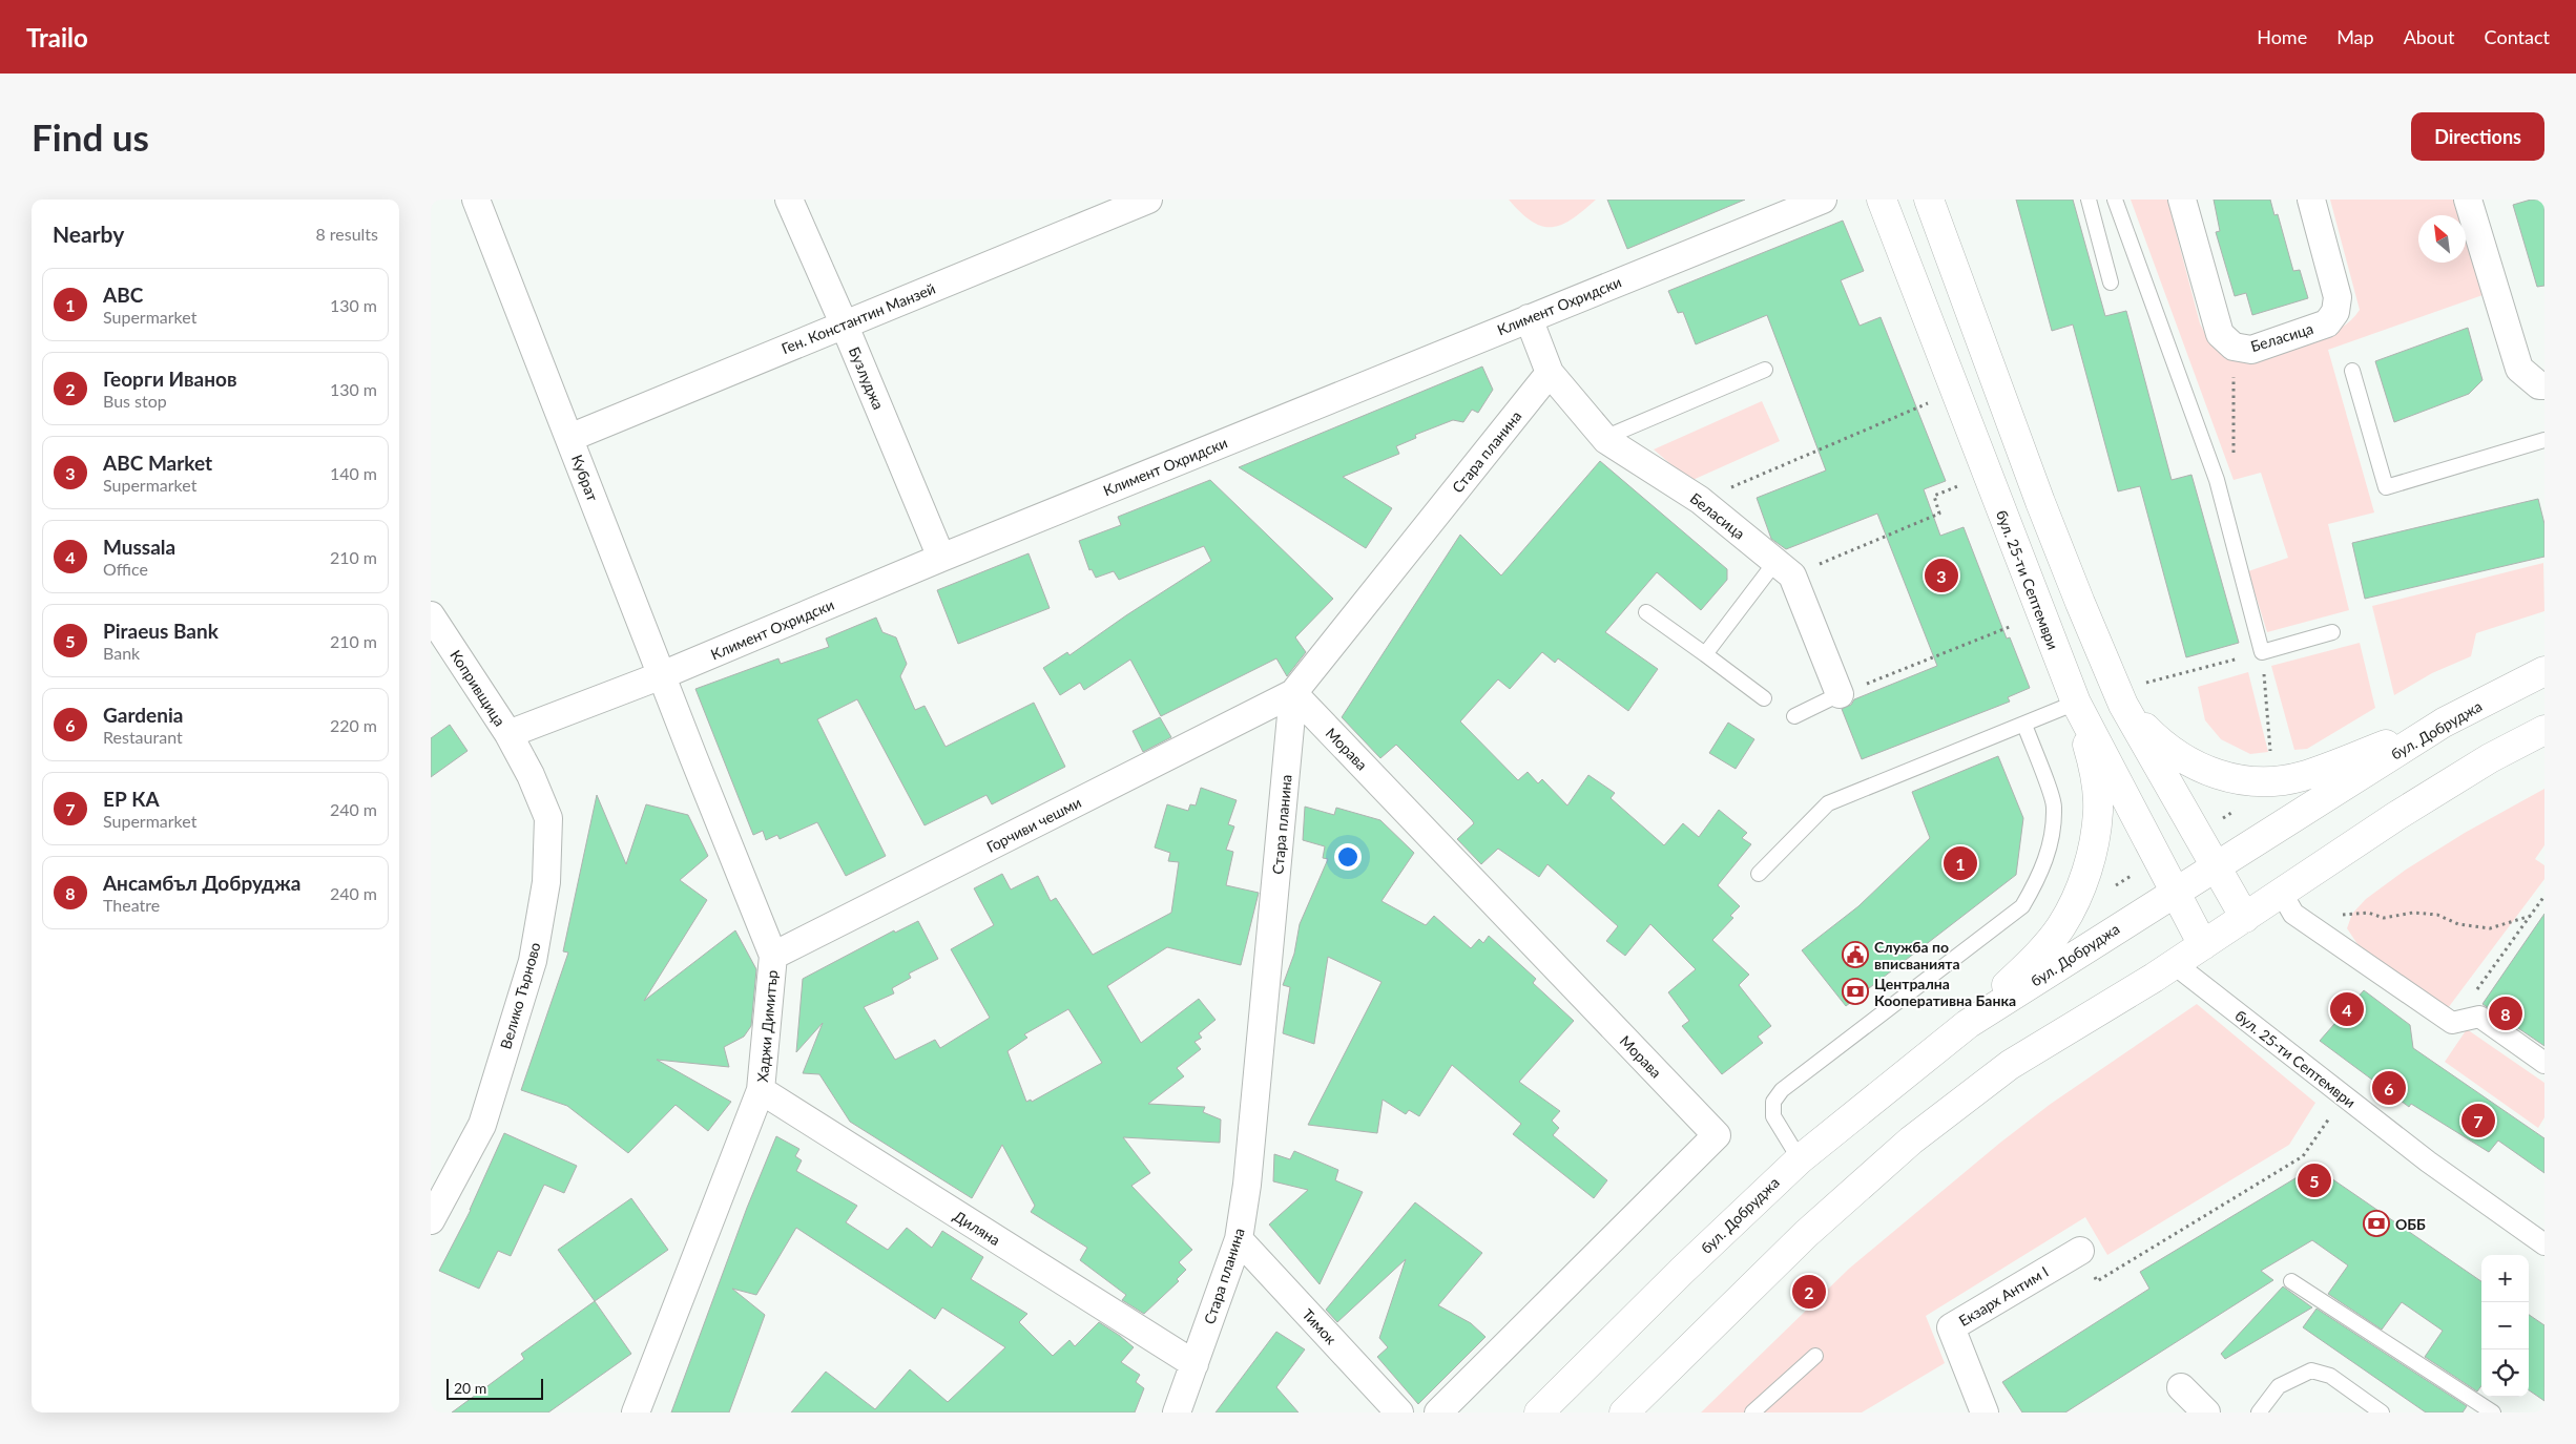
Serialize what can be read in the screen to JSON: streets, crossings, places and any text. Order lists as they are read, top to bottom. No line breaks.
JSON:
{"streets":{"main road":["бул. 25-ти Септември","бул. Добруджа"],"street":["Климент Охридски","Ген. Константин Манзей","Беласица","Бузлуджа","Стара планина","Кубрат","Копривщица","Морава","Горчиви чешми","Велико Търново","Хаджи Димитър","Диляна","Екзарх Антим I","Тимок"]},"crossings":[["Климент Охридски","Бузлуджа"],["Климент Охридски","Кубрат"],["Климент Охридски","Копривщица"],["Климент Охридски","Велико Търново"],["Ген. Константин Манзей","Бузлуджа"],["Ген. Константин Манзей","Кубрат"],["Беласица","Стара планина"],["Стара планина","Морава"],["Стара планина","Горчиви чешми"],["Стара планина","Диляна"],["Стара планина","Тимок"],["Кубрат","Хаджи Димитър"],["бул. 25-ти Септември","бул. Добруджа"],["Копривщица","Велико Търново"],["Морава","Горчиви чешми"],["Горчиви чешми","Хаджи Димитър"],["Хаджи Димитър","Диляна"]],"places":{"public building":["Служба по вписванията"],"bank":["Централна Кооперативна Банка","ОББ"]},"scale_bar":"20 m","north":"top left","page":{"header":"Trailo","nav":["Home","Map","About","Contact"],"buttons":"Directions","title":"Find us","heading":["Nearby","8 results"],"list":[{"mark":"1","name":"ABC","note":"Supermarket","value":"130 m"},{"mark":"2","name":"Георги Иванов","note":"Bus stop","value":"130 m"},{"mark":"3","name":"ABC Market","note":"Supermarket","value":"140 m"},{"mark":"4","name":"Mussala","note":"Office","value":"210 m"},{"mark":"5","name":"Piraeus Bank","note":"Bank","value":"210 m"},{"mark":"6","name":"Gardenia","note":"Restaurant","value":"220 m"},{"mark":"7","name":"ЕР КА","note":"Supermarket","value":"240 m"},{"mark":"8","name":"Ансамбъл Добруджа","note":"Theatre","value":"240 m"}],"pins":["3","1","4","8","6","7","5","2"],"map_buttons":["+","−"],"scale":"20 m"}}
